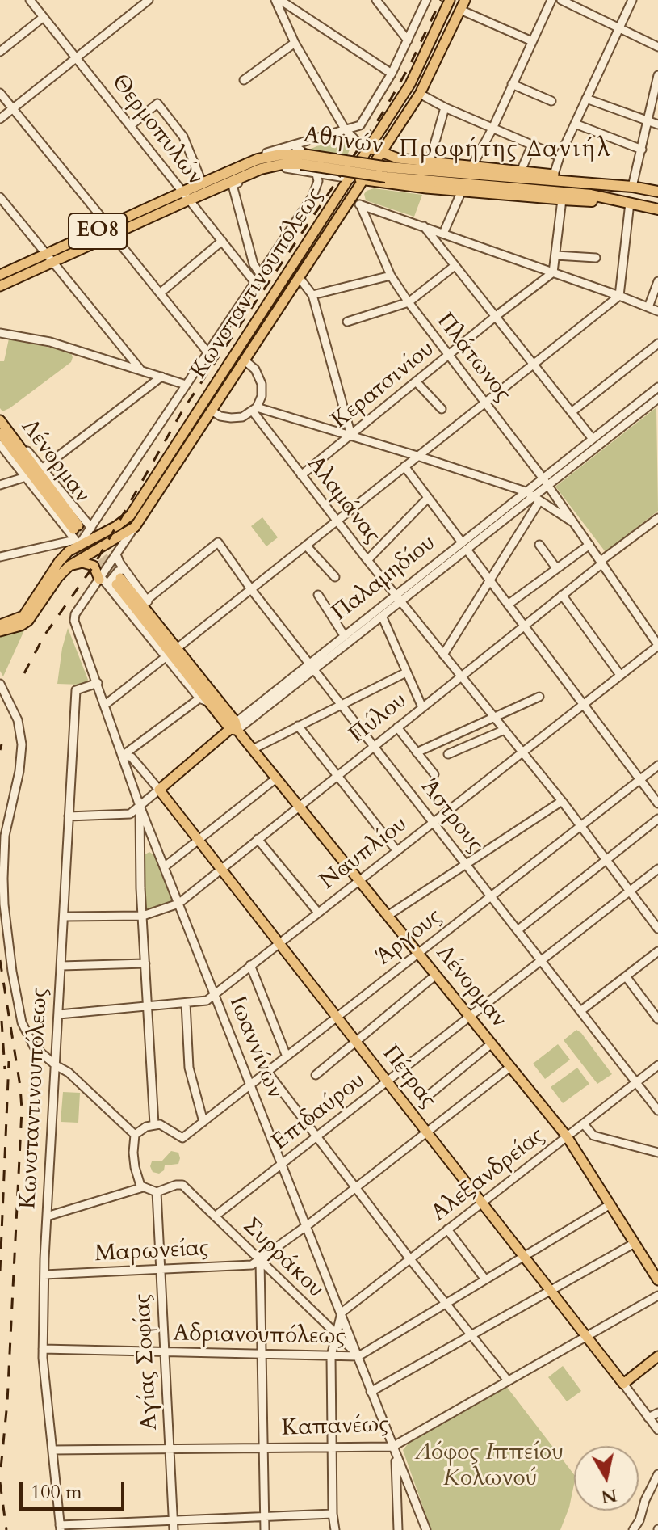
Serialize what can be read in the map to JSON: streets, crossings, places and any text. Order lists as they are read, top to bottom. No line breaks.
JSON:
{"streets":{"highway":["Αθηνών","ΕΟ8"],"main road":["Κωνσταντινουπόλεως","Λένορμαν","Παλαμηδίου","Πέτρας"],"street":["Θερμοπυλών","Πλάτωνος","Κερατσινίου","Αλαμάνας","Πύλου","Άστρους","Ναυπλίου","Άργους","Ιωαννίνων","Επιδαύρου","Αλεξανδρείας","Μαρωνείας","Συρράκου","Αδριανουπόλεως","Αγίας Σοφίας","Καπανέως"]},"crossings":[["Θερμοπυλών","Αθηνών"],["Θερμοπυλών","ΕΟ8"],["Θερμοπυλών","Κωνσταντινουπόλεως"],["Αθηνών","ΕΟ8"],["Αθηνών","Κωνσταντινουπόλεως"],["Κωνσταντινουπόλεως","Πλάτωνος"],["Κωνσταντινουπόλεως","Ναυπλίου"],["Κωνσταντινουπόλεως","Ιωαννίνων"],["Κωνσταντινουπόλεως","Μαρωνείας"],["Κωνσταντινουπόλεως","Αδριανουπόλεως"],["Κωνσταντινουπόλεως","Καπανέως"],["Πλάτωνος","Κερατσινίου"],["Πλάτωνος","Αλαμάνας"],["Πλάτωνος","Παλαμηδίου"],["Πλάτωνος","Πύλου"],["Πλάτωνος","Ναυπλίου"],["Κερατσινίου","Αλαμάνας"],["Λένορμαν","Παλαμηδίου"],["Λένορμαν","Πύλου"],["Λένορμαν","Ναυπλίου"],["Λένορμαν","Άργους"],["Λένορμαν","Επιδαύρου"],["Λένορμαν","Αλεξανδρείας"],["Αλαμάνας","Παλαμηδίου"],["Αλαμάνας","Πύλου"],["Αλαμάνας","Ναυπλίου"],["Αλαμάνας","Άργους"],["Αλαμάνας","Επιδαύρου"],["Παλαμηδίου","Άστρους"],["Παλαμηδίου","Ιωαννίνων"],["Παλαμηδίου","Πέτρας"],["Πύλου","Άστρους"],["Πύλου","Ιωαννίνων"],["Πύλου","Πέτρας"],["Άστρους","Ναυπλίου"],["Άστρους","Άργους"],["Άστρους","Επιδαύρου"],["Άστρους","Αλεξανδρείας"],["Ναυπλίου","Ιωαννίνων"],["Ναυπλίου","Πέτρας"],["Άργους","Ιωαννίνων"],["Άργους","Πέτρας"],["Ιωαννίνων","Πέτρας"],["Ιωαννίνων","Επιδαύρου"],["Ιωαννίνων","Αλεξανδρείας"],["Ιωαννίνων","Συρράκου"],["Ιωαννίνων","Αδριανουπόλεως"],["Ιωαννίνων","Καπανέως"],["Πέτρας","Επιδαύρου"],["Πέτρας","Αλεξανδρείας"],["Πέτρας","Καπανέως"],["Επιδαύρου","Συρράκου"],["Μαρωνείας","Συρράκου"],["Μαρωνείας","Αγίας Σοφίας"],["Συρράκου","Αδριανουπόλεως"],["Συρράκου","Αγίας Σοφίας"],["Αδριανουπόλεως","Αγίας Σοφίας"],["Αγίας Σοφίας","Καπανέως"]],"districts":["Προφήτης Δανιήλ"],"parks":["Λόφος Ιππείου Κολωνού"],"scale_bar":"100 m","north":"bottom"}
